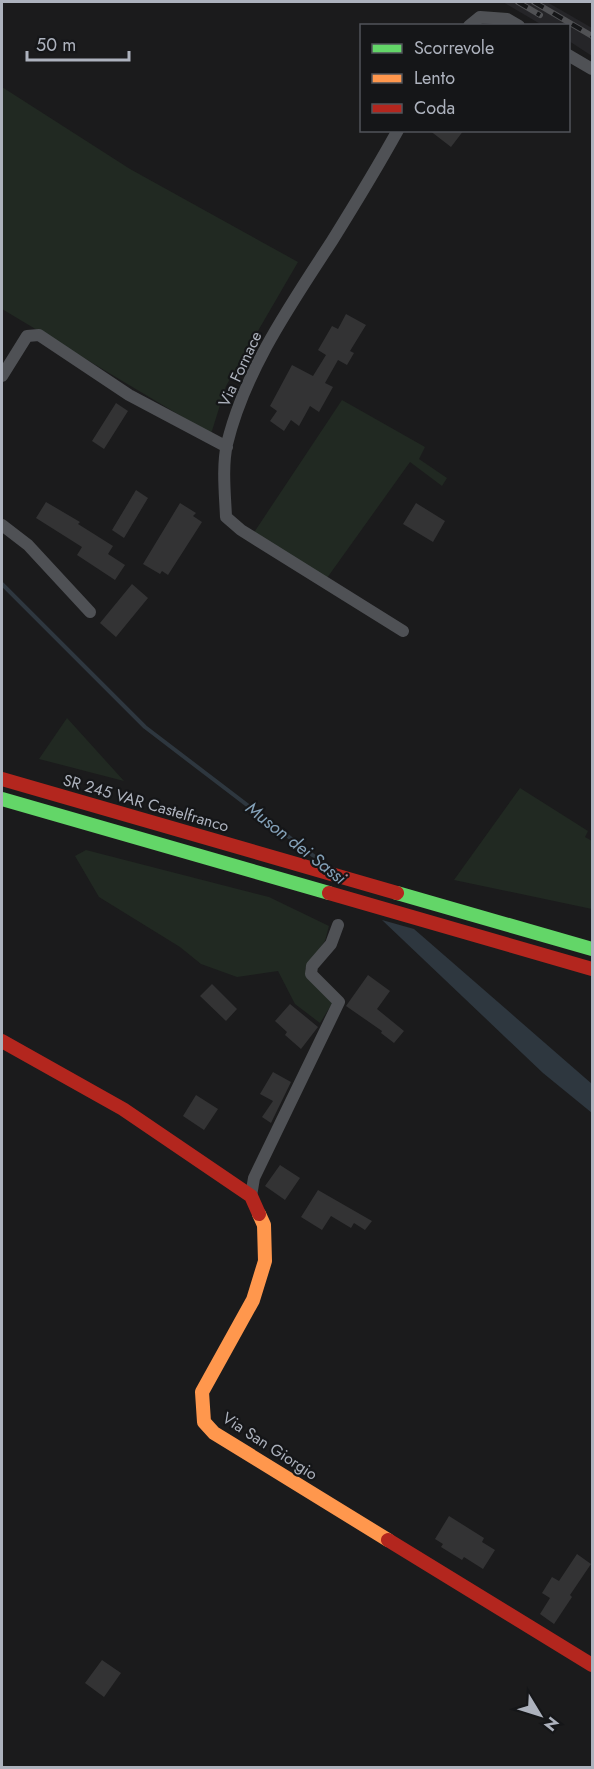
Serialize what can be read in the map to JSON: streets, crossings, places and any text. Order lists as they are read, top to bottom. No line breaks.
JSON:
{"streets":{"main road":["SR 245 VAR Castelfranco","Via San Giorgio"],"street":["Via Fornace"]},"water":["Muson dei Sassi"],"legend":["Scorrevole","Lento","Coda"],"scale_bar":"50 m","north":"bottom right"}
